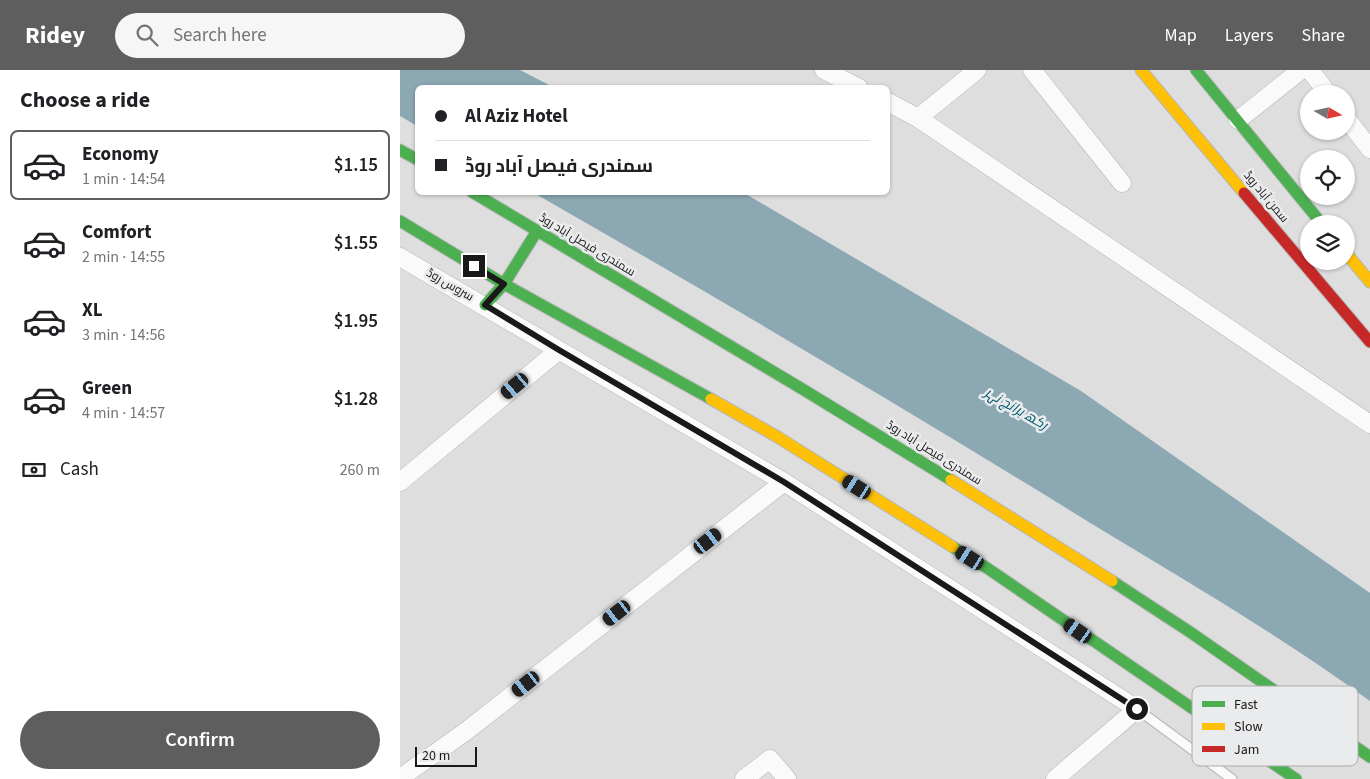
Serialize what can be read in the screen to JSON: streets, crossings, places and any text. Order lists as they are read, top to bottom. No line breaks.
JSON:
{"streets":{"main road":["سمن آباد روڈ","سمندری فیصل آباد روڈ"],"street":["سروس روڈ"]},"water":["رکھ برانچ نہر"],"legend":["Fast","Slow","Jam"],"scale_bar":"20 m","north":"right","page":{"header":"Ridey","search":"Search here","nav":["Map","Layers","Share"],"heading":"Choose a ride","banner":["Al Aziz Hotel","سمندری فیصل آباد روڈ"],"list":[{"name":"Economy","note":"1 min · 14:54","value":"$1.15"},{"name":"Comfort","note":"2 min · 14:55","value":"$1.55"},{"name":"XL","note":"3 min · 14:56","value":"$1.95"},{"name":"Green","note":"4 min · 14:57","value":"$1.28"}],"pay":["Cash","260 m"],"buttons":"Confirm","scale":"20 m"}}
